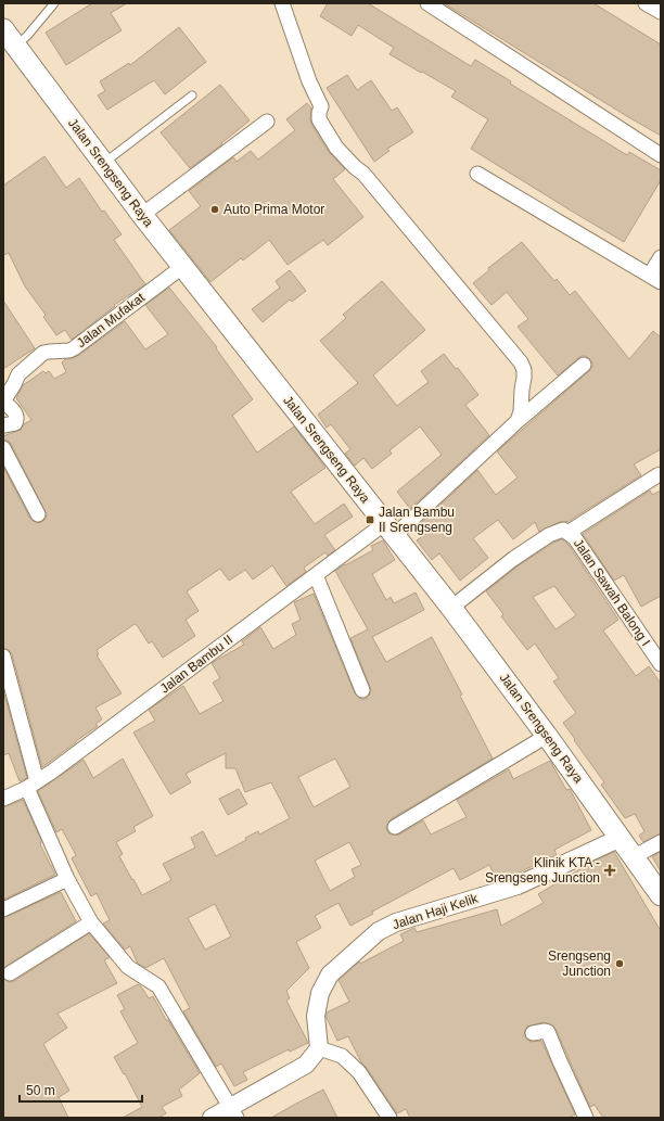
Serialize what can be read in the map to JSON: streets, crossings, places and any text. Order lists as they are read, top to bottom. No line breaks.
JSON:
{"streets":{"main road":["Jalan Srengseng Raya"],"street":["Jalan Mufakat","Jalan Sawah Balong I","Jalan Bambu II","Jalan Haji Kelik"]},"crossings":[["Jalan Srengseng Raya","Jalan Mufakat"],["Jalan Srengseng Raya","Jalan Sawah Balong I"],["Jalan Srengseng Raya","Jalan Bambu II"],["Jalan Srengseng Raya","Jalan Haji Kelik"]],"places":{"other":["Auto Prima Motor","Srengseng Junction"],"transit":["Jalan Bambu II Srengseng"],"health":["Klinik KTA - Srengseng Junction"]},"scale_bar":"50 m"}
